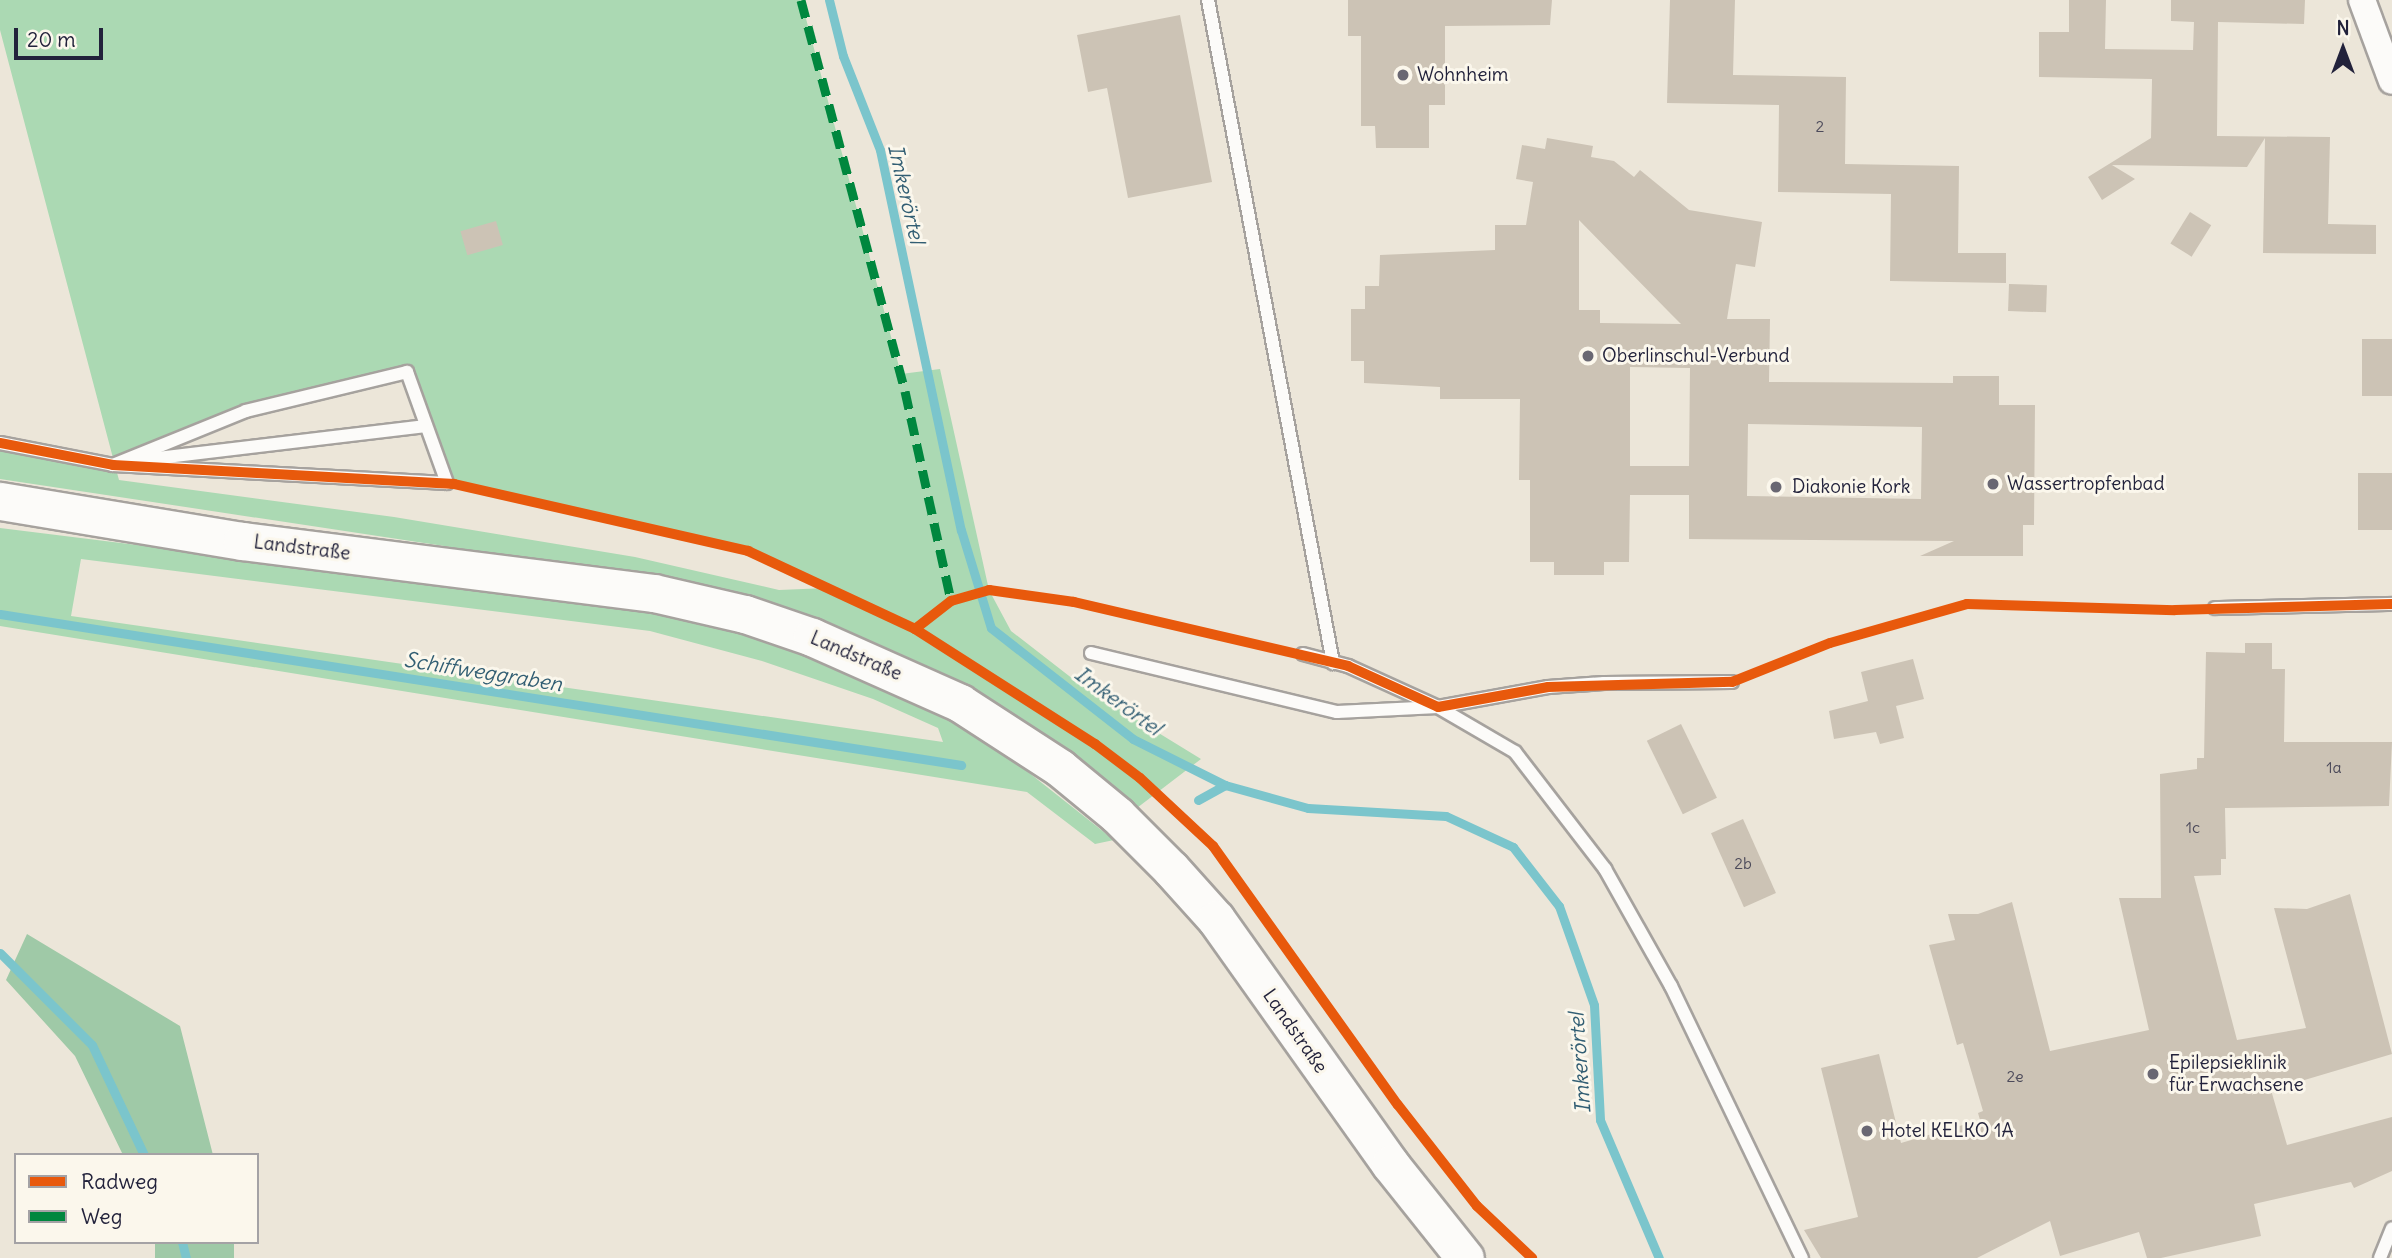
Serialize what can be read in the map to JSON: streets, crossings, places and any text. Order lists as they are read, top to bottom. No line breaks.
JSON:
{"streets":{"main road":["Landstraße"]},"water":["Imkerörtel","Schiffweggraben"],"places":["Wohnheim","Oberlinschul-Verbund","Wassertropfenbad","Diakonie Kork","Epilepsieklinik für Erwachsene","Hotel KELKO 1A"],"house_numbers":["2","1a","1c","2b","2e"],"legend":["Radweg","Weg"],"scale_bar":"20 m","north":"top"}
